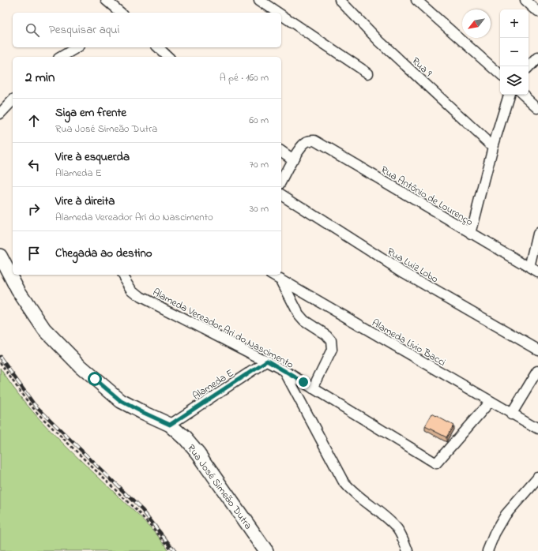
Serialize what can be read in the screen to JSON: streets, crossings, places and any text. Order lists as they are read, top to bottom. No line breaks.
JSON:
{"streets":{"main road":["Rua José Simeão Dutra"],"street":["Rua 9","Rua Antônio de Lourenço","Rua Luiz Lobo","Alameda Vereador Ari do Nascimento","Alameda Lívio Bacci","Alameda E"]},"crossings":[["Alameda Vereador Ari do Nascimento","Alameda Lívio Bacci"],["Alameda Vereador Ari do Nascimento","Alameda E"],["Alameda E","Rua José Simeão Dutra"]],"north":"bottom left","page":{"map_buttons":["+","−"],"search":"Pesquisar aqui","heading":["2 min","A pé · 160 m"],"list":[["Siga em frente","Rua José Simeão Dutra","60 m"],["Vire à esquerda","Alameda E","70 m"],["Vire à direita","Alameda Vereador Ari do Nascimento","30 m"],"Chegada ao destino"]}}
